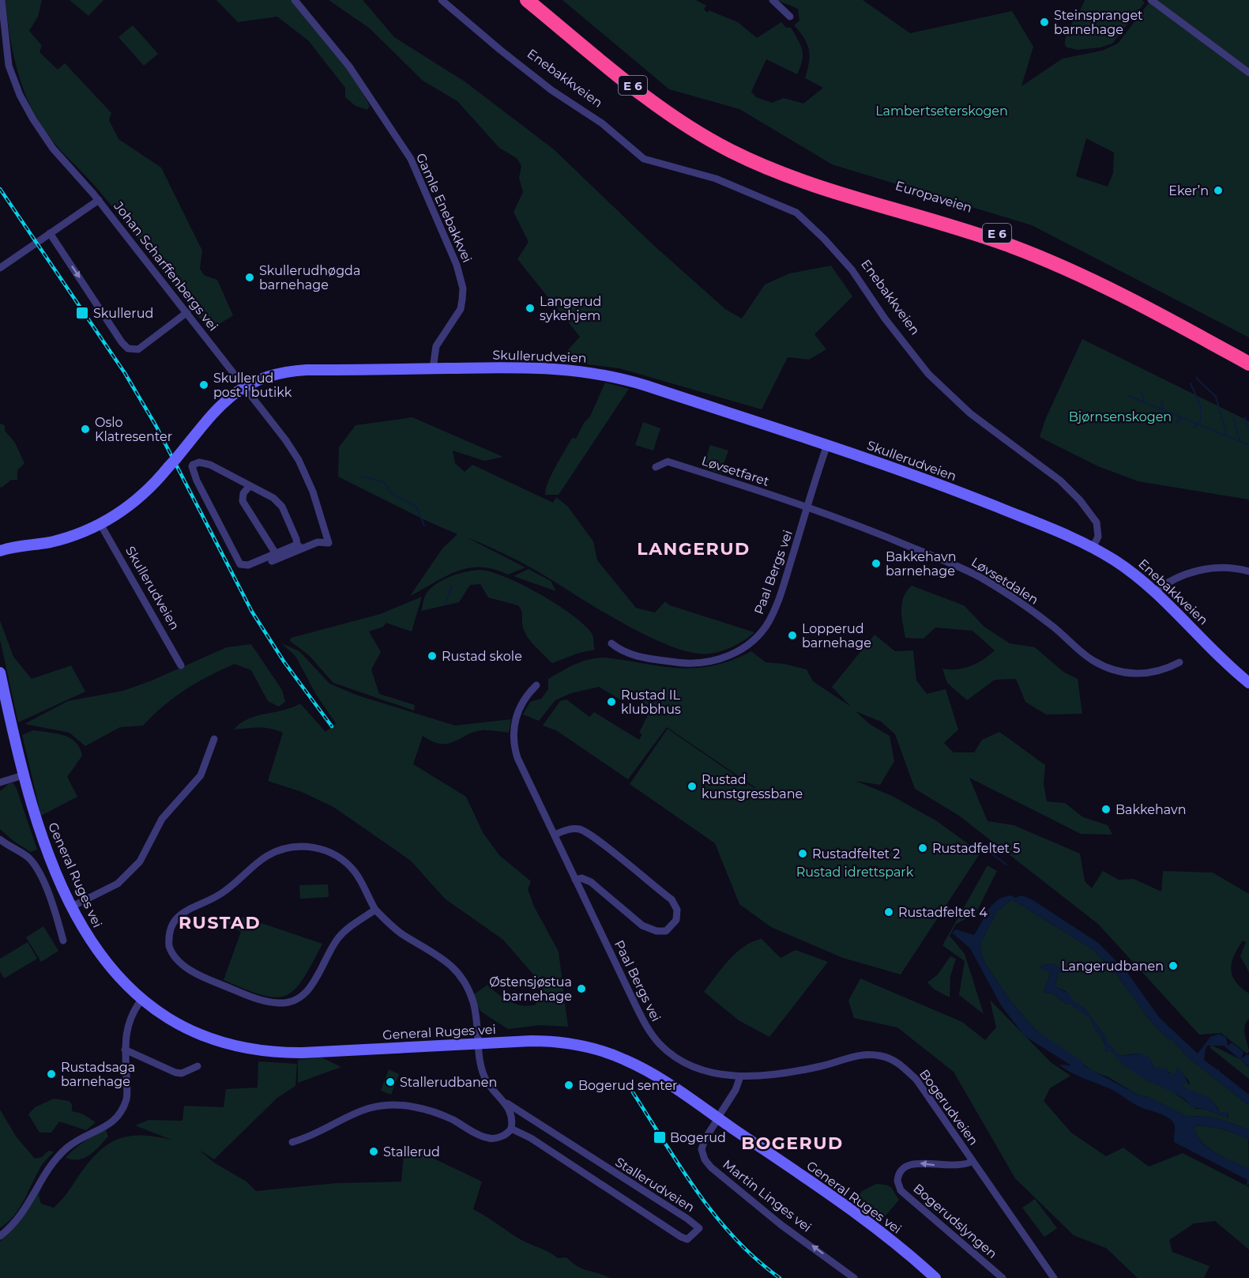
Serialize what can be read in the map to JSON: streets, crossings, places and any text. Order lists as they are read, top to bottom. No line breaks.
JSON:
{"streets":{"highway":["E 6","Europaveien"],"main road":["Enebakkveien","Skullerudveien","General Ruges vei"],"street":["Gamle Enebakkvei","Johan Scharffenbergs vei","Løvsetfaret","Paal Bergs vei","Løvsetdalen","Bogerudveien","Stallerudveien","Martin Linges vei","Bogerudslyngen"]},"crossings":[["Enebakkveien","Skullerudveien"],["Gamle Enebakkvei","Skullerudveien"],["Johan Scharffenbergs vei","Skullerudveien"],["Skullerudveien","Paal Bergs vei"],["Løvsetfaret","Paal Bergs vei"],["Løvsetfaret","Løvsetdalen"],["Paal Bergs vei","Løvsetdalen"],["Paal Bergs vei","Bogerudveien"],["General Ruges vei","Stallerudveien"],["General Ruges vei","Martin Linges vei"],["Bogerudveien","Bogerudslyngen"]],"one_way":["Martin Linges vei"],"districts":["LANGERUD","RUSTAD","BOGERUD"],"parks":["Lambertseterskogen","Bjørnsenskogen","Rustad idrettspark"],"places":{"other":["Steinspranget barnehage","Eker’n","Skullerudhøgda barnehage","Langerud sykehjem","Skullerud post i butikk","Oslo Klatresenter","Bakkehavn barnehage","Lopperud barnehage","Rustad skole","Rustad IL klubbhus","Rustad kunstgressbane","Bakkehavn","Rustadfeltet 5","Rustadfeltet 2","Rustadfeltet 4","Langerudbanen","Østensjøstua barnehage","Rustadsaga barnehage","Stallerudbanen","Bogerud senter","Stallerud"],"transit":["Skullerud","Bogerud"]}}
